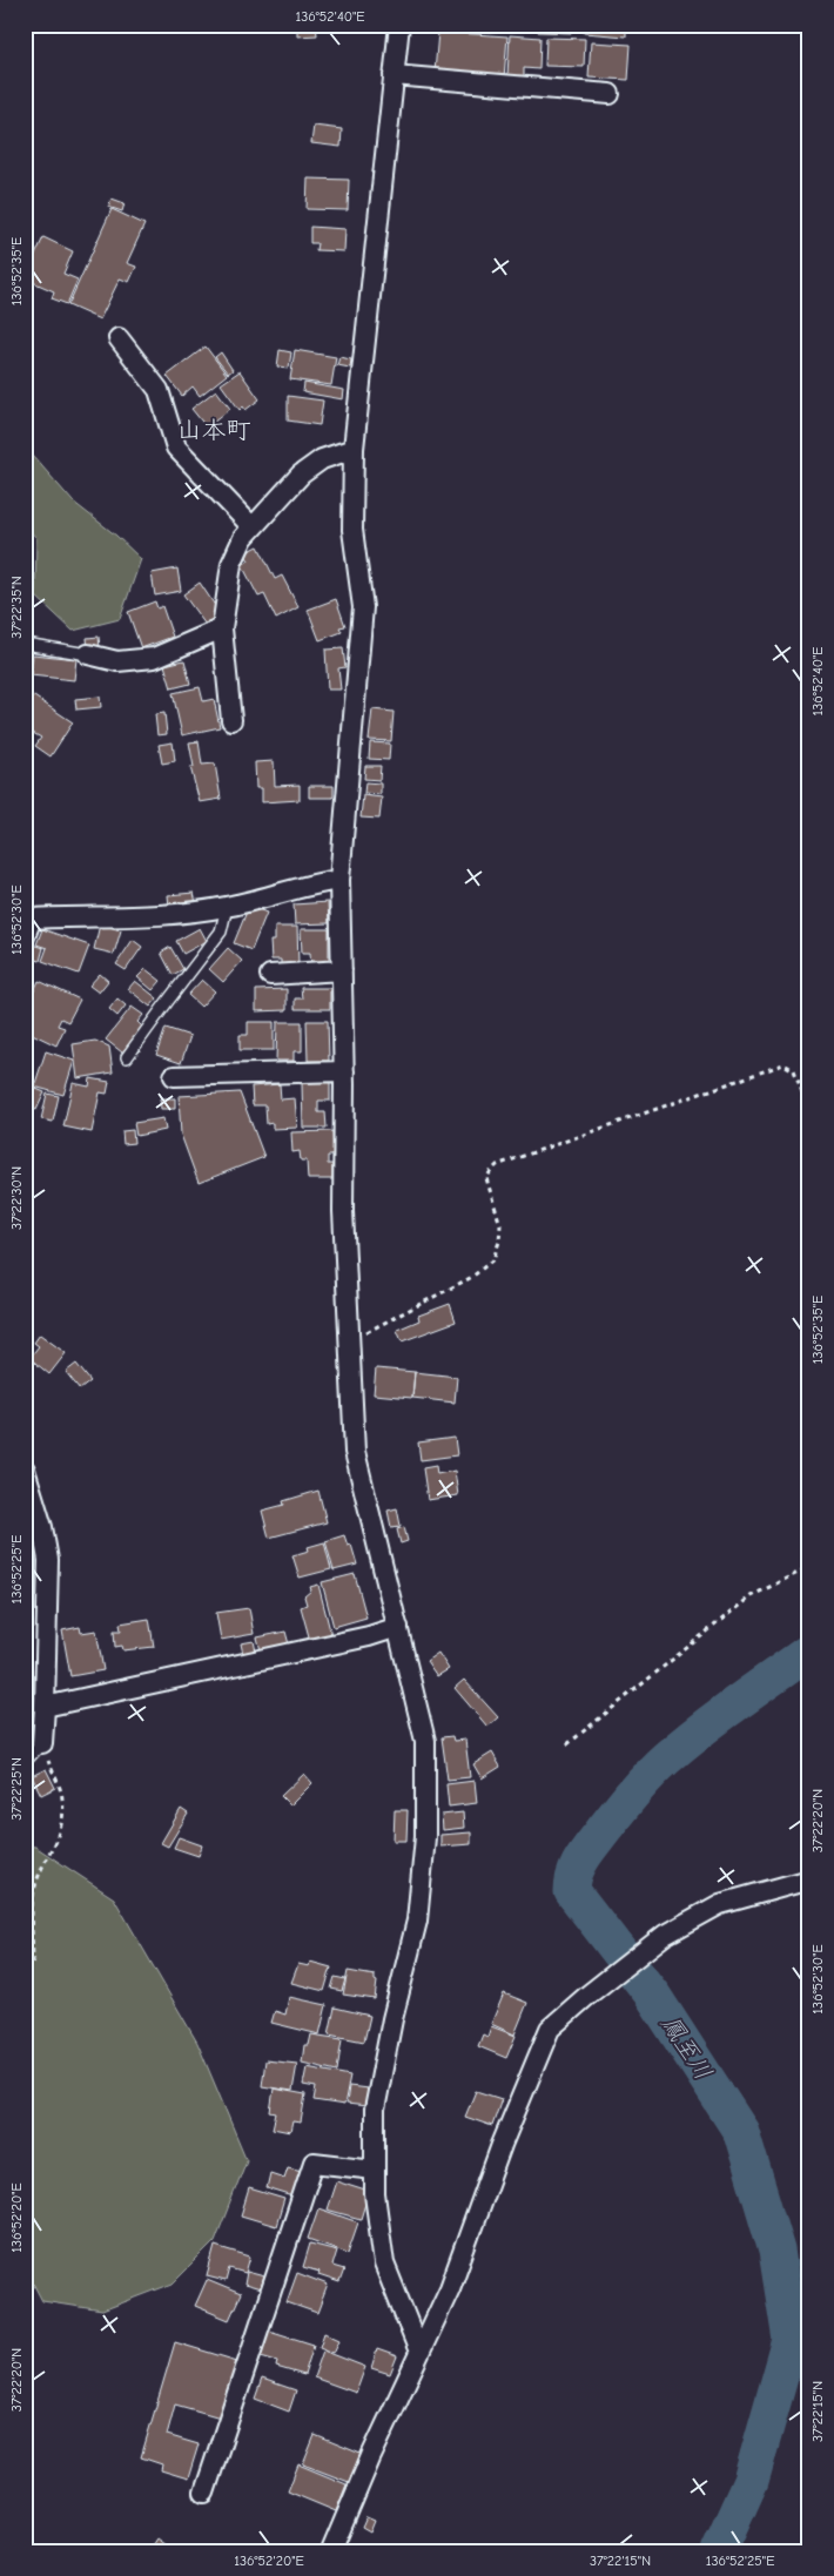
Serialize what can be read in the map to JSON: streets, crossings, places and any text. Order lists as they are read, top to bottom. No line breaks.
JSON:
{"districts":["山本町"],"water":["鳳至川"],"coordinates":["136°52'40\"E","136°52'35\"E","37°22'35\"N","136°52'30\"E","37°22'30\"N","136°52'25\"E","37°22'25\"N","37°22'20\"N","136°52'20\"E","37°22'15\"N"]}
